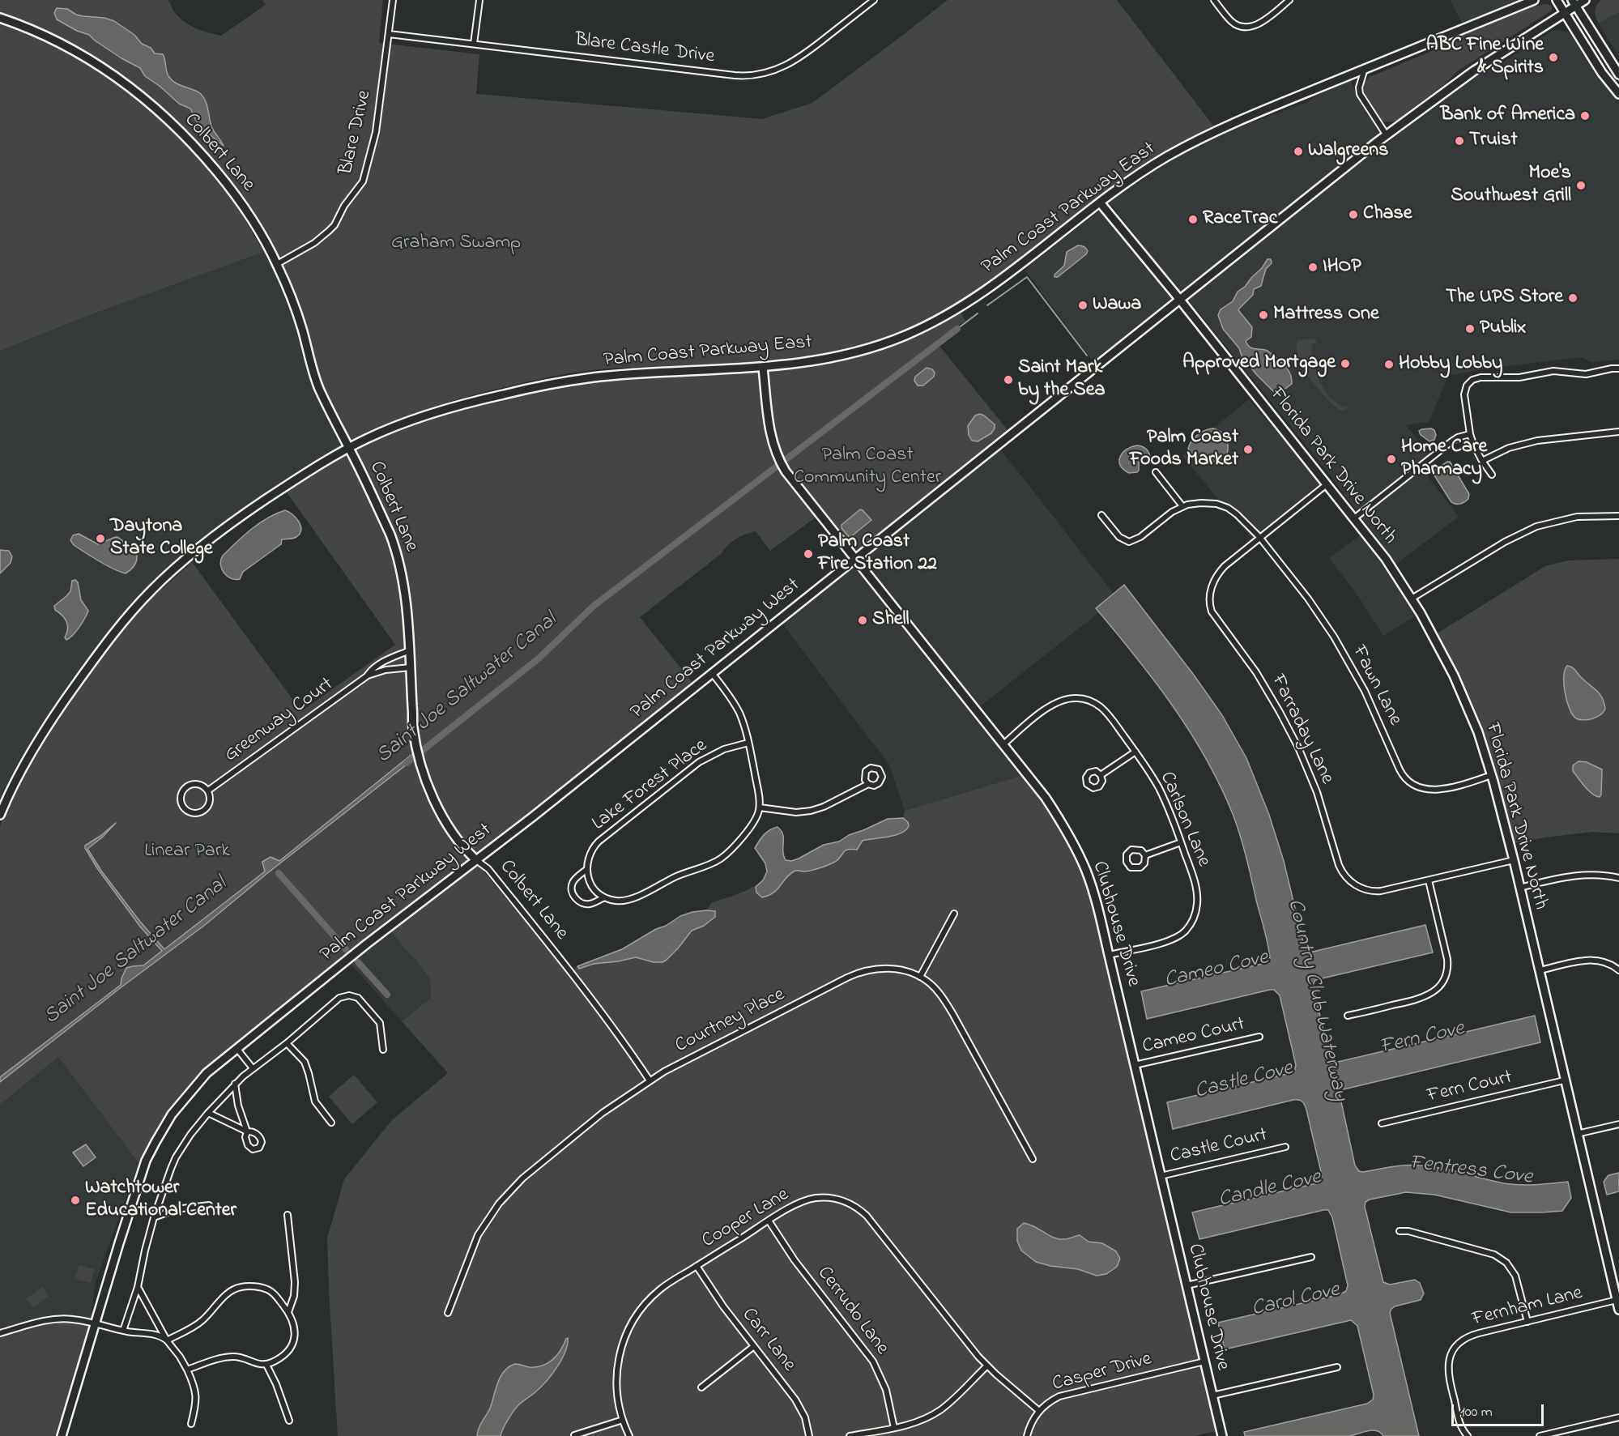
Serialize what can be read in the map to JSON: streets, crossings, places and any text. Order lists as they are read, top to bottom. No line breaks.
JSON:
{"streets":{"main road":["Colbert Lane","Palm Coast Parkway East","Florida Park Drive North","Palm Coast Parkway West","Clubhouse Drive"],"street":["Blare Castle Drive","Blare Drive","Fawn Lane","Greenway Court","Farraday Lane","Lake Forest Place","Carlson Lane","Courtney Place","Cameo Court","Fern Court","Castle Court","Cooper Lane","Fernham Lane","Cerrudo Lane","Carr Lane","Casper Drive"]},"crossings":[["Blare Castle Drive","Blare Drive"],["Blare Drive","Colbert Lane"],["Colbert Lane","Palm Coast Parkway East"],["Colbert Lane","Palm Coast Parkway West"],["Colbert Lane","Greenway Court"],["Colbert Lane","Courtney Place"],["Palm Coast Parkway East","Florida Park Drive North"],["Palm Coast Parkway East","Clubhouse Drive"],["Florida Park Drive North","Palm Coast Parkway West"],["Florida Park Drive North","Fawn Lane"],["Florida Park Drive North","Farraday Lane"],["Florida Park Drive North","Fern Court"],["Florida Park Drive North","Fernham Lane"],["Palm Coast Parkway West","Clubhouse Drive"],["Fawn Lane","Farraday Lane"],["Carlson Lane","Clubhouse Drive"],["Clubhouse Drive","Cameo Court"],["Clubhouse Drive","Castle Court"],["Clubhouse Drive","Casper Drive"],["Cooper Lane","Cerrudo Lane"],["Cooper Lane","Carr Lane"],["Cooper Lane","Casper Drive"]],"water":["Saint Joe Saltwater Canal","Cameo Cove","Country Club Waterway","Fern Cove","Castle Cove","Fentress Cove","Candle Cove","Carol Cove"],"parks":["Graham Swamp","Palm Coast Community Center","Linear Park"],"places":["ABC Fine Wine & Spirits","Bank of America","Truist","Walgreens","Moe's Southwest Grill","Chase","RaceTrac","IHOP","The UPS Store","Wawa","Mattress One","Publix","Approved Mortgage","Hobby Lobby","Saint Mark by the Sea","Palm Coast Foods Market","Home Care Pharmacy","Daytona State College","Palm Coast Fire Station 22","Shell","Watchtower Educational Center"],"scale_bar":"100 m"}
